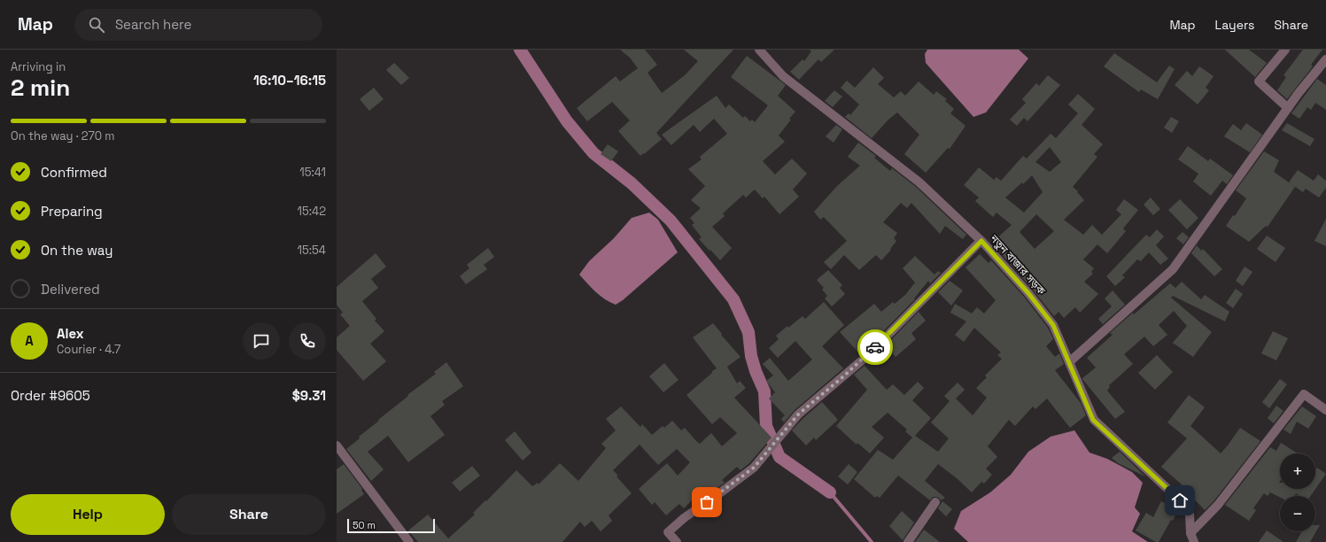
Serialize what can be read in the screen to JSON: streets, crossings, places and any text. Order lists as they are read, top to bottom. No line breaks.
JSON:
{"streets":{"street":["নতুন বাজার সড়ক"]},"scale_bar":"50 m","page":{"header":"Map","search":"Search here","nav":["Map","Layers","Share"],"heading":["2 min","Arriving in","16:10–16:15"],"panel":["Alex","Courier · 4.7","Order #9605","$9.31"],"bar":"On the way · 270 m","list":[["Confirmed","15:41"],["Preparing","15:42"],["On the way","15:54"],"Delivered"],"round":"A","map_buttons":["+","−"],"buttons":["Help","Share"],"scale":"50 m"}}
